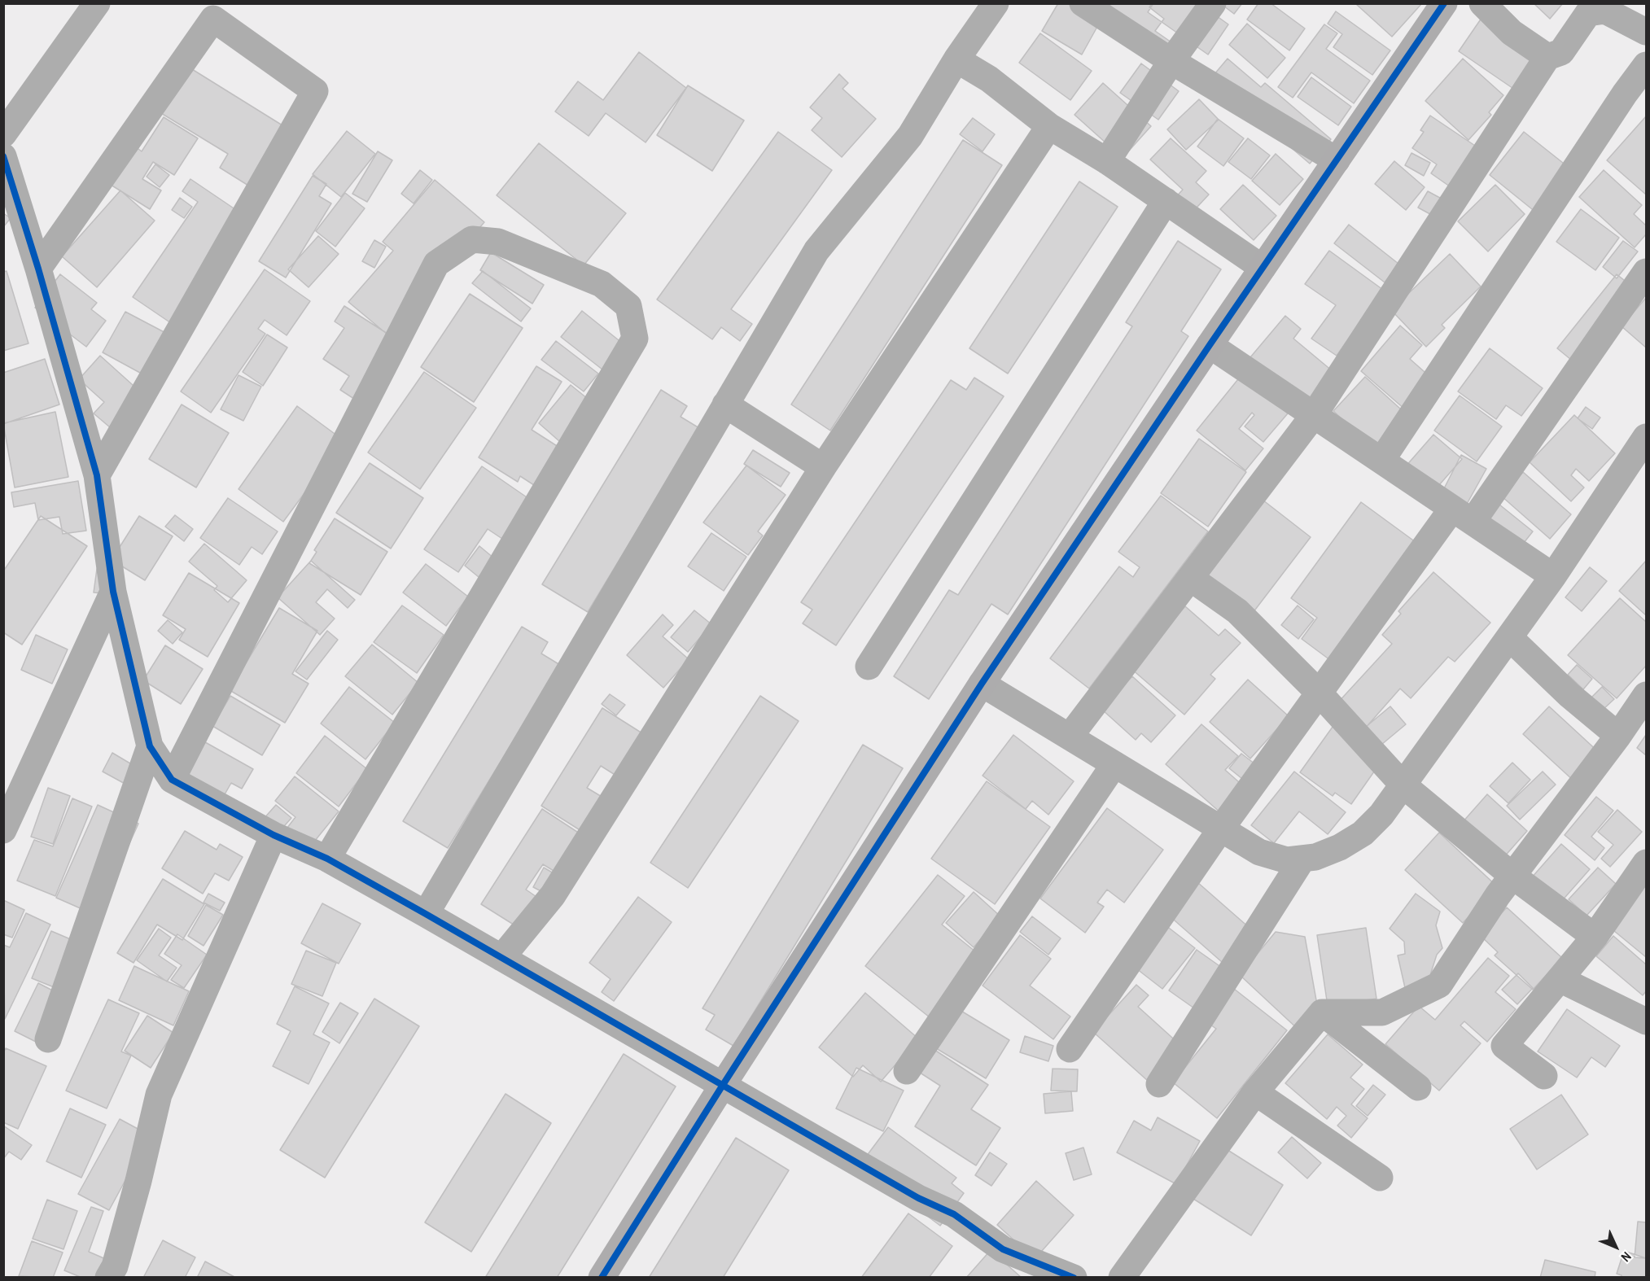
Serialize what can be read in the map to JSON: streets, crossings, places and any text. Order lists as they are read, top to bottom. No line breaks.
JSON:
{"north":"bottom right"}
